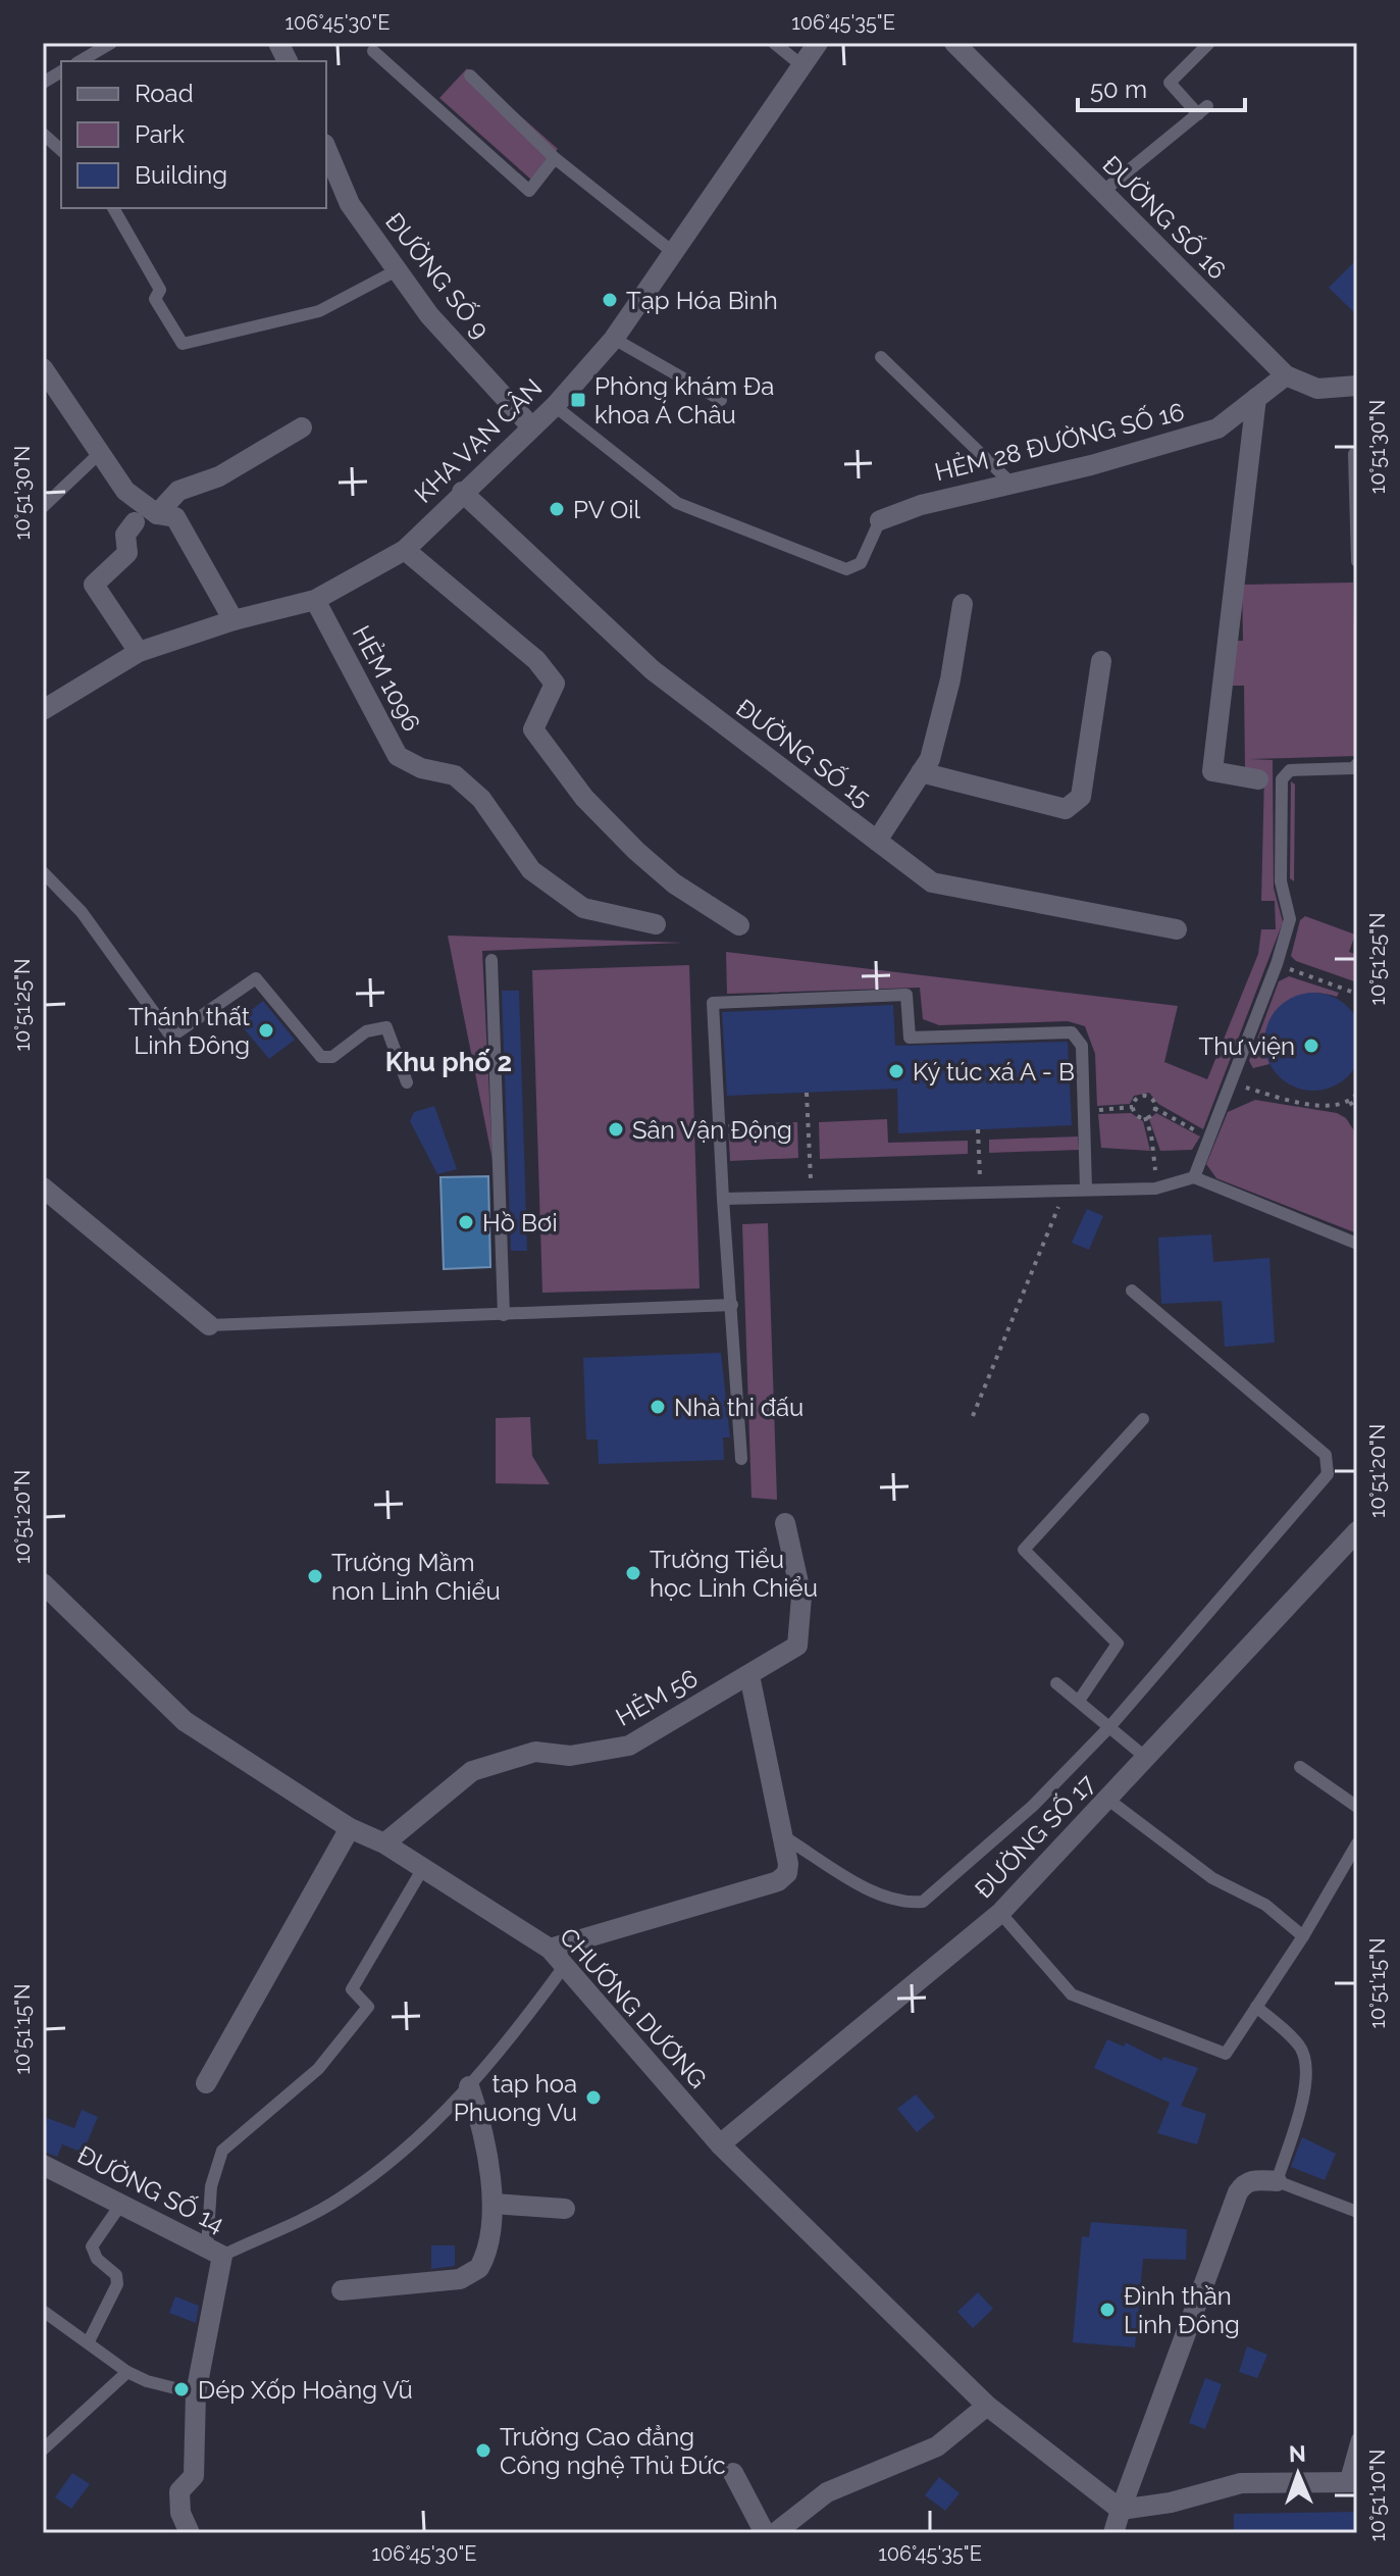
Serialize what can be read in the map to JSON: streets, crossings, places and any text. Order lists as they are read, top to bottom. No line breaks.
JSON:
{"streets":{"street":["ĐƯỜNG SỐ 16","ĐƯỜNG SỐ 9","KHA VẠN CÂN","HẺM 28 ĐƯỜNG SỐ 16","HẺM 1096","ĐƯỜNG SỐ 15","HẺM 56","ĐƯỜNG SỐ 17","CHƯƠNG DƯƠNG","ĐƯỜNG SỐ 14"]},"crossings":[["ĐƯỜNG SỐ 16","HẺM 28 ĐƯỜNG SỐ 16"],["ĐƯỜNG SỐ 9","KHA VẠN CÂN"],["KHA VẠN CÂN","HẺM 1096"],["KHA VẠN CÂN","ĐƯỜNG SỐ 15"],["HẺM 56","CHƯƠNG DƯƠNG"],["ĐƯỜNG SỐ 17","CHƯƠNG DƯƠNG"],["CHƯƠNG DƯƠNG","ĐƯỜNG SỐ 14"]],"districts":["Khu phố 2"],"places":{"other":["Tạp Hóa Bình","PV Oil","Thánh thất Linh Đông","Thư viện","Ký túc xá A - B","Sân Vận Động","Hồ Bơi","Nhà thi đấu","Trường Tiểu học Linh Chiểu","Trường Mầm non Linh Chiểu","tap hoa Phuong Vu","Đình thần Linh Đông","Dép Xốp Hoàng Vũ","Trường Cao đẳng Công nghệ Thủ Đức"],"transit":["Phòng khám Đa khoa Á Châu"]},"legend":["Road","Park","Building"],"scale_bar":"50 m","north":"top","coordinates":["106°45'30\"E","106°45'35\"E","10°51'30\"N","10°51'25\"N","10°51'20\"N","10°51'15\"N","10°51'10\"N"]}
